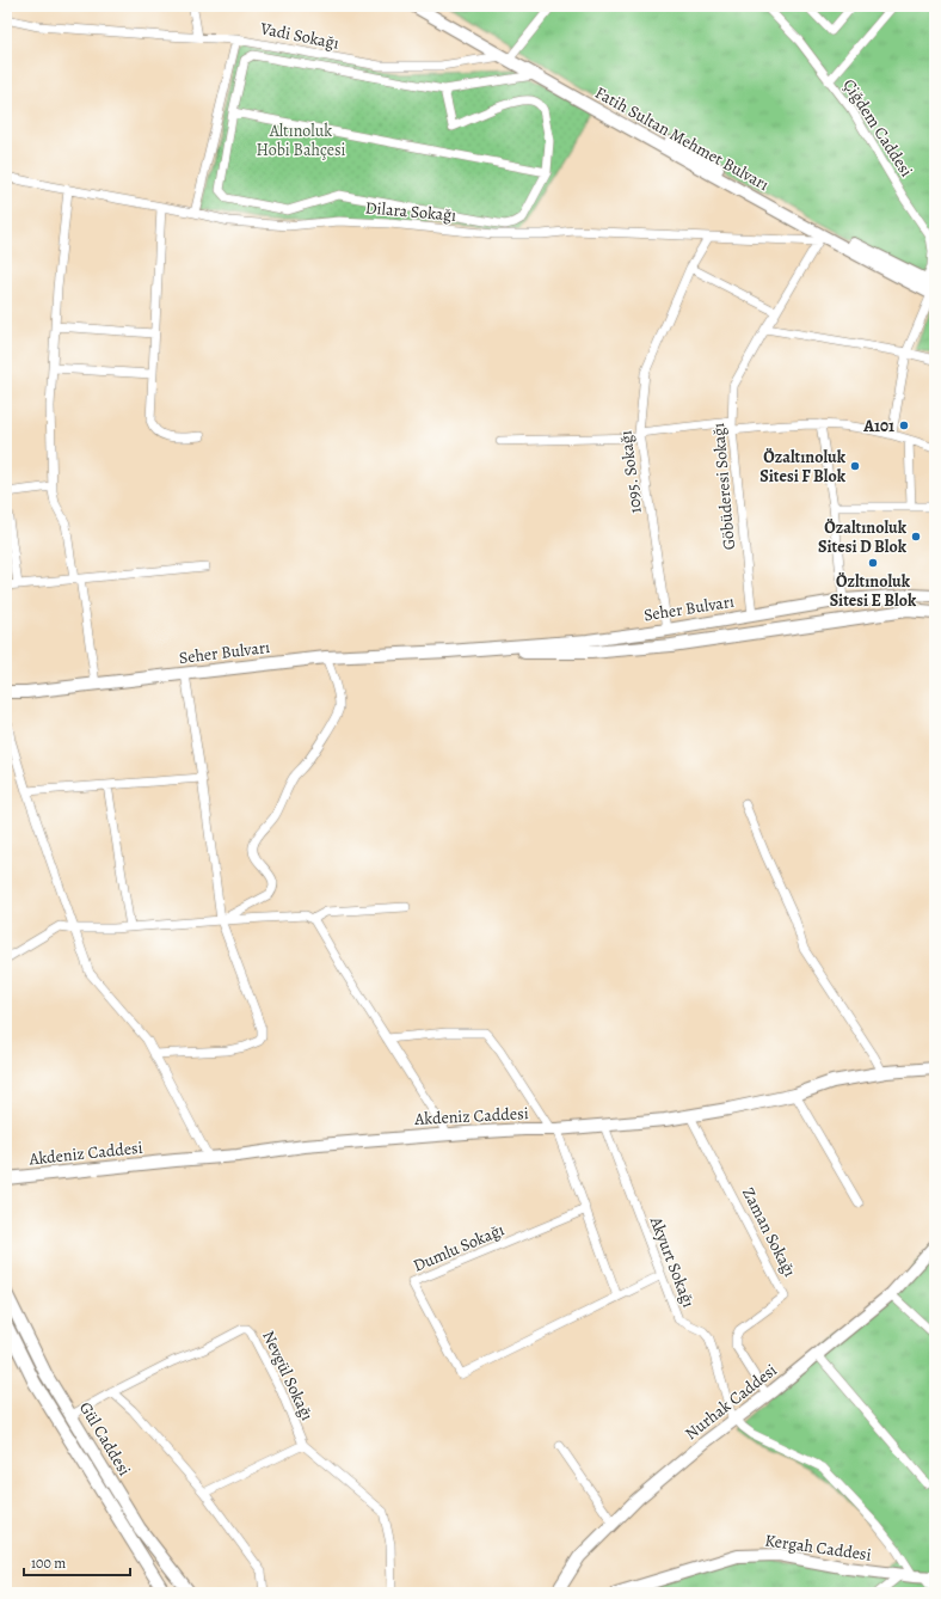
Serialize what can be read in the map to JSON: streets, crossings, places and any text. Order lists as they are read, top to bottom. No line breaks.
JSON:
{"streets":{"street":["Vadi Sokağı","Çiğdem Caddesi","Fatih Sultan Mehmet Bulvarı","Dilara Sokağı","1095. Sokağı","Göbüderesi Sokağı","Seher Bulvarı","Akdeniz Caddesi","Zaman Sokağı","Dumlu Sokağı","Akyurt Sokağı","Nevgül Sokağı","Nurhak Caddesi","Gül Caddesi","Kergah Caddesi"]},"crossings":[["Vadi Sokağı","Fatih Sultan Mehmet Bulvarı"],["Çiğdem Caddesi","Fatih Sultan Mehmet Bulvarı"],["Fatih Sultan Mehmet Bulvarı","Dilara Sokağı"],["Fatih Sultan Mehmet Bulvarı","Göbüderesi Sokağı"],["Dilara Sokağı","1095. Sokağı"],["Dilara Sokağı","Göbüderesi Sokağı"],["1095. Sokağı","Seher Bulvarı"],["Göbüderesi Sokağı","Seher Bulvarı"],["Akdeniz Caddesi","Zaman Sokağı"],["Akdeniz Caddesi","Akyurt Sokağı"],["Zaman Sokağı","Nurhak Caddesi"],["Dumlu Sokağı","Akyurt Sokağı"],["Akyurt Sokağı","Nurhak Caddesi"],["Nevgül Sokağı","Gül Caddesi"]],"parks":["Altınoluk Hobi Bahçesi"],"places":["A101","Özaltınoluk Sitesi F Blok","Özaltınoluk Sitesi D Blok","Özltınoluk Sitesi E Blok"],"scale_bar":"100 m"}
